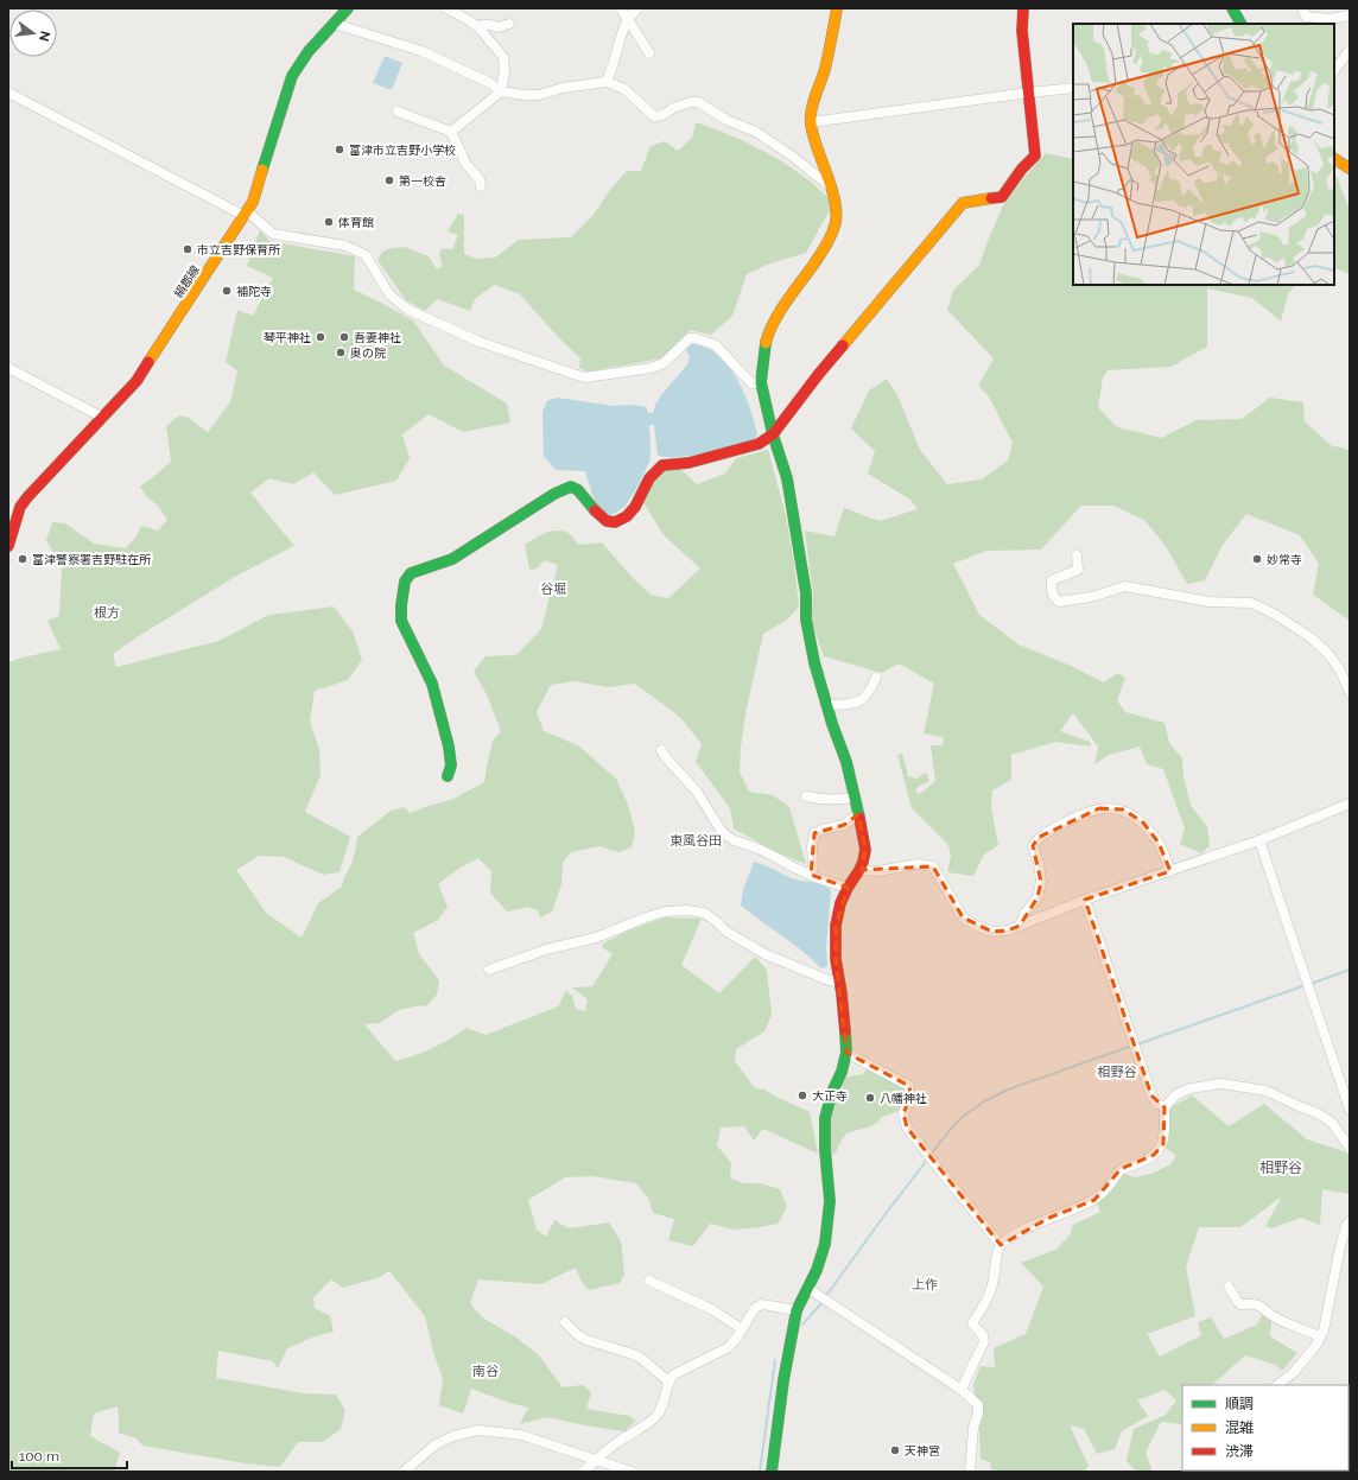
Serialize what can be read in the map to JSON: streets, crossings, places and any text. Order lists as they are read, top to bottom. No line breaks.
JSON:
{"streets":{"street":["絹郡線"]},"districts":["谷堀","根方","東風谷田","相野谷","相野谷","上作","南谷"],"places":["富津市立吉野小学校","第一校舎","体育館","市立吉野保育所","補陀寺","琴平神社","吾妻神社","奥の院","富津警察署吉野駐在所","妙常寺","大正寺","八幡神社","天神宮"],"legend":["順調","混雑","渋滞"],"scale_bar":"100 m","north":"right"}
